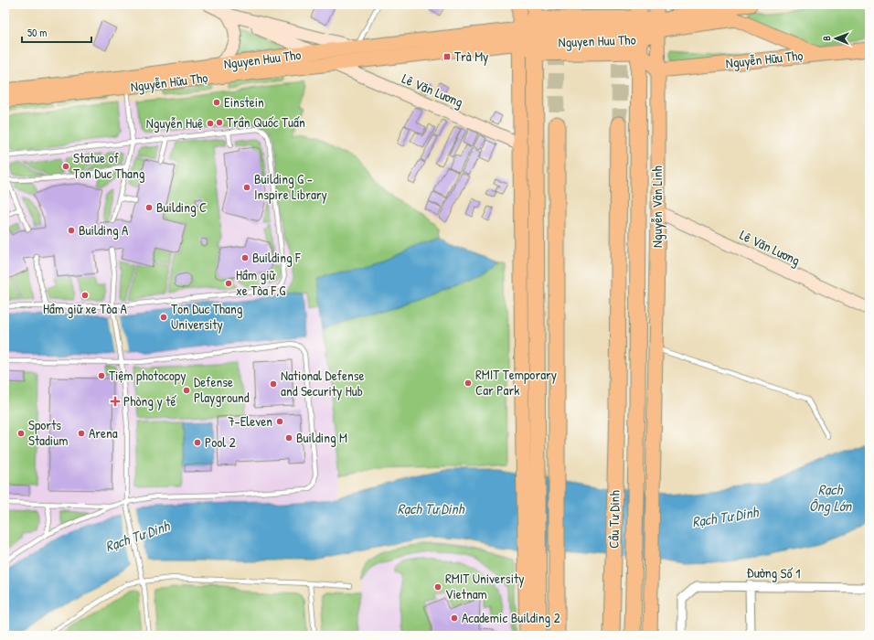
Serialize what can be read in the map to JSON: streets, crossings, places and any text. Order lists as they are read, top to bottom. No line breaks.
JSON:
{"streets":{"highway":["Nguyễn Văn Linh","Cầu Tư Dinh"],"main road":["Nguyen Huu Tho","Nguyễn Hữu Thọ"],"street":["Lê Văn Lương","Đường Số 1"]},"crossings":[["Nguyen Huu Tho","Nguyễn Hữu Thọ"],["Nguyen Huu Tho","Lê Văn Lương"],["Nguyen Huu Tho","Nguyễn Văn Linh"],["Nguyễn Hữu Thọ","Lê Văn Lương"],["Nguyễn Hữu Thọ","Nguyễn Văn Linh"],["Lê Văn Lương","Nguyễn Văn Linh"],["Nguyễn Văn Linh","Cầu Tư Dinh"]],"water":["Rạch Ông Lớn","Rạch Tư Dinh"],"places":{"transit":["Trà My"],"other":["Einstein","Trần Quốc Tuấn","Nguyễn Huệ","Statue of Ton Duc Thang","Building G - Inspire Library","Building C","Building A","Building F","Hầm giữ xe Tòa F,G","Hầm giữ xe Tòa A","Ton Duc Thang University","Tiệm photocopy","RMIT Temporary Car Park","National Defense and Security Hub","Defense Playground","7-Eleven","Sports Stadium","Arena","Building M","Pool 2","RMIT University Vietnam","Academic Building 2"],"health":["Phòng y tế"]},"scale_bar":"50 m","north":"left"}
